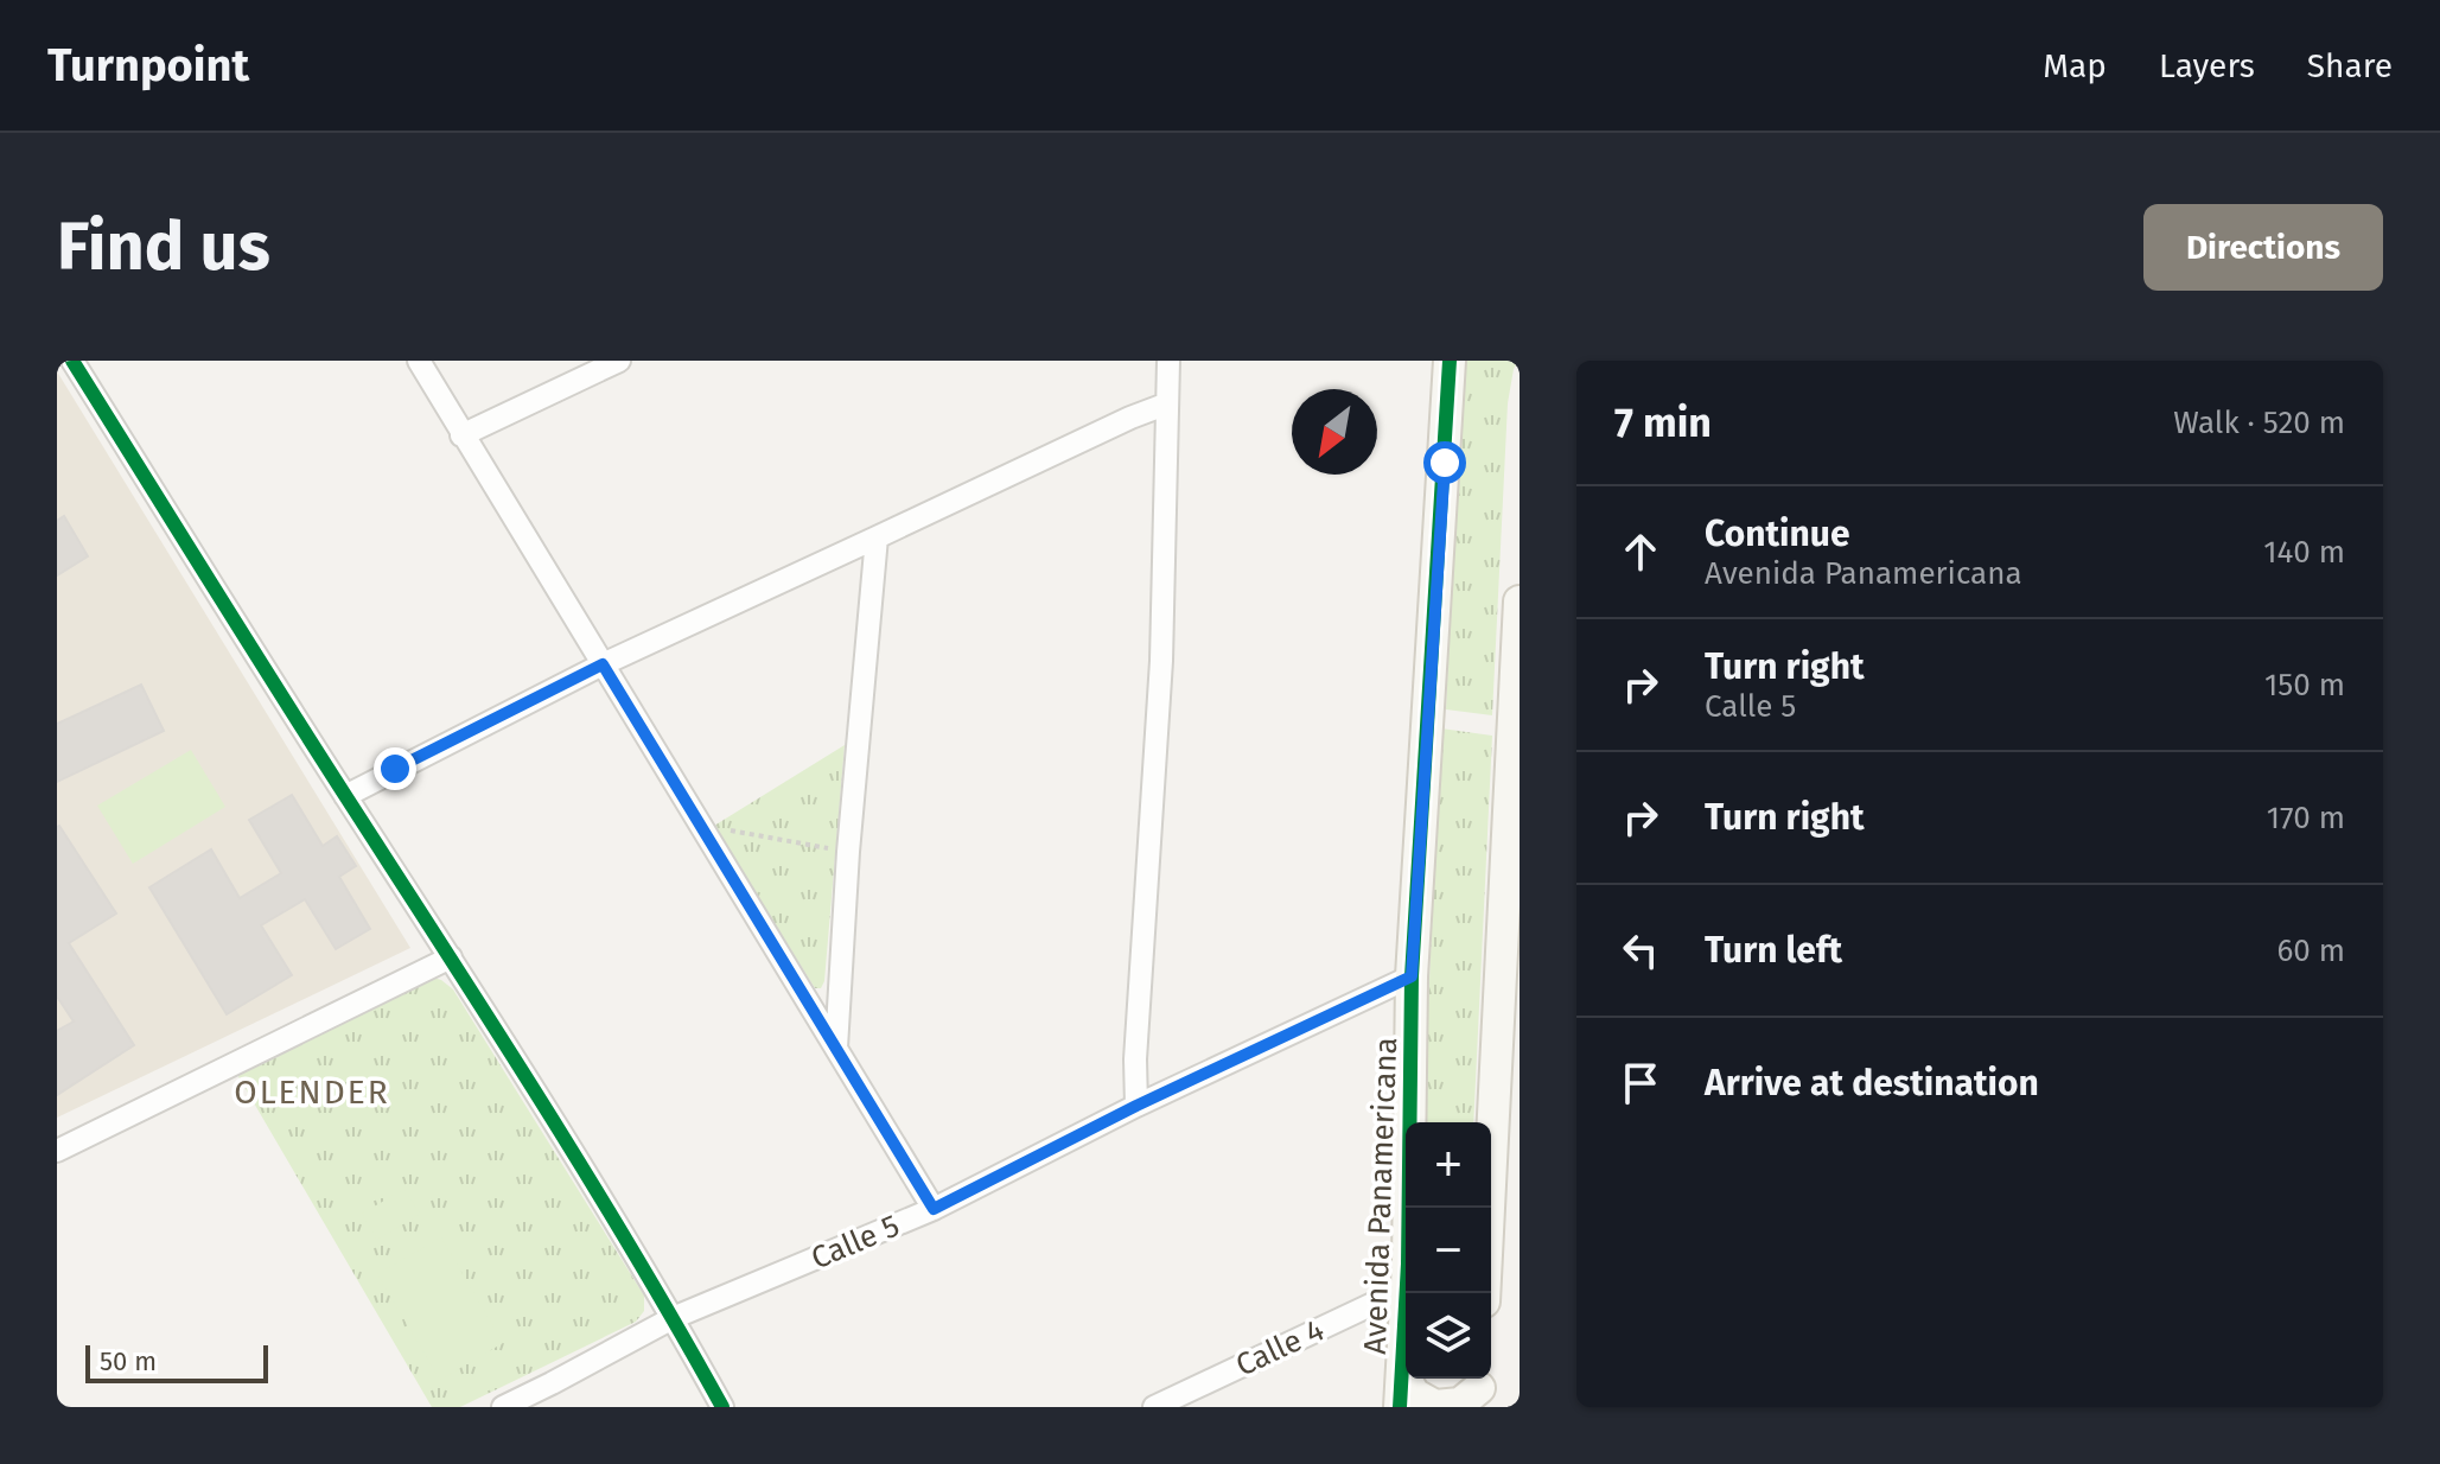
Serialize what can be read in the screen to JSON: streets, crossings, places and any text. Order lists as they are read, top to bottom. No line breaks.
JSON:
{"streets":{"street":["Avenida Panamericana","Calle 5","Calle 4"]},"crossings":[["Avenida Panamericana","Calle 5"],["Avenida Panamericana","Calle 4"]],"districts":["OLENDER"],"scale_bar":"50 m","north":"bottom left","page":{"header":"Turnpoint","nav":["Map","Layers","Share"],"buttons":"Directions","title":"Find us","heading":["7 min","Walk · 520 m"],"list":[["Continue","Avenida Panamericana","140 m"],["Turn right","Calle 5","150 m"],["Turn right","170 m"],["Turn left","60 m"],"Arrive at destination"],"map_buttons":["+","−"],"scale":"50 m"}}
